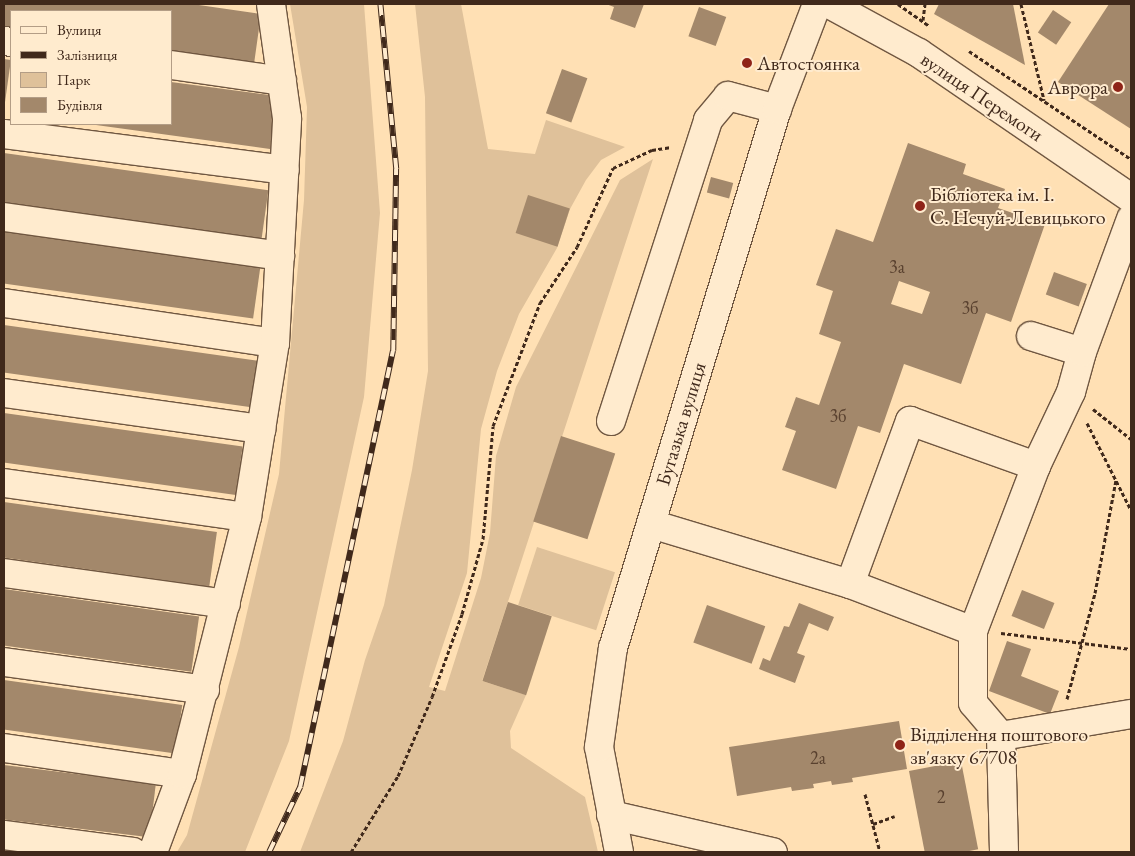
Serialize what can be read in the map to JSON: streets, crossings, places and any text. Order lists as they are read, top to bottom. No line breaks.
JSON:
{"streets":{"street":["вулиця Перемоги","Бугазька вулиця"]},"places":["Автостоянка","Аврора","Бібліотека ім. І. С. Нечуй-Левицького","Відділення поштового зв'язку 67708"],"house_numbers":["3а","3б","3б","2а","2"],"legend":["Вулиця","Залізниця","Парк","Будівля"]}
